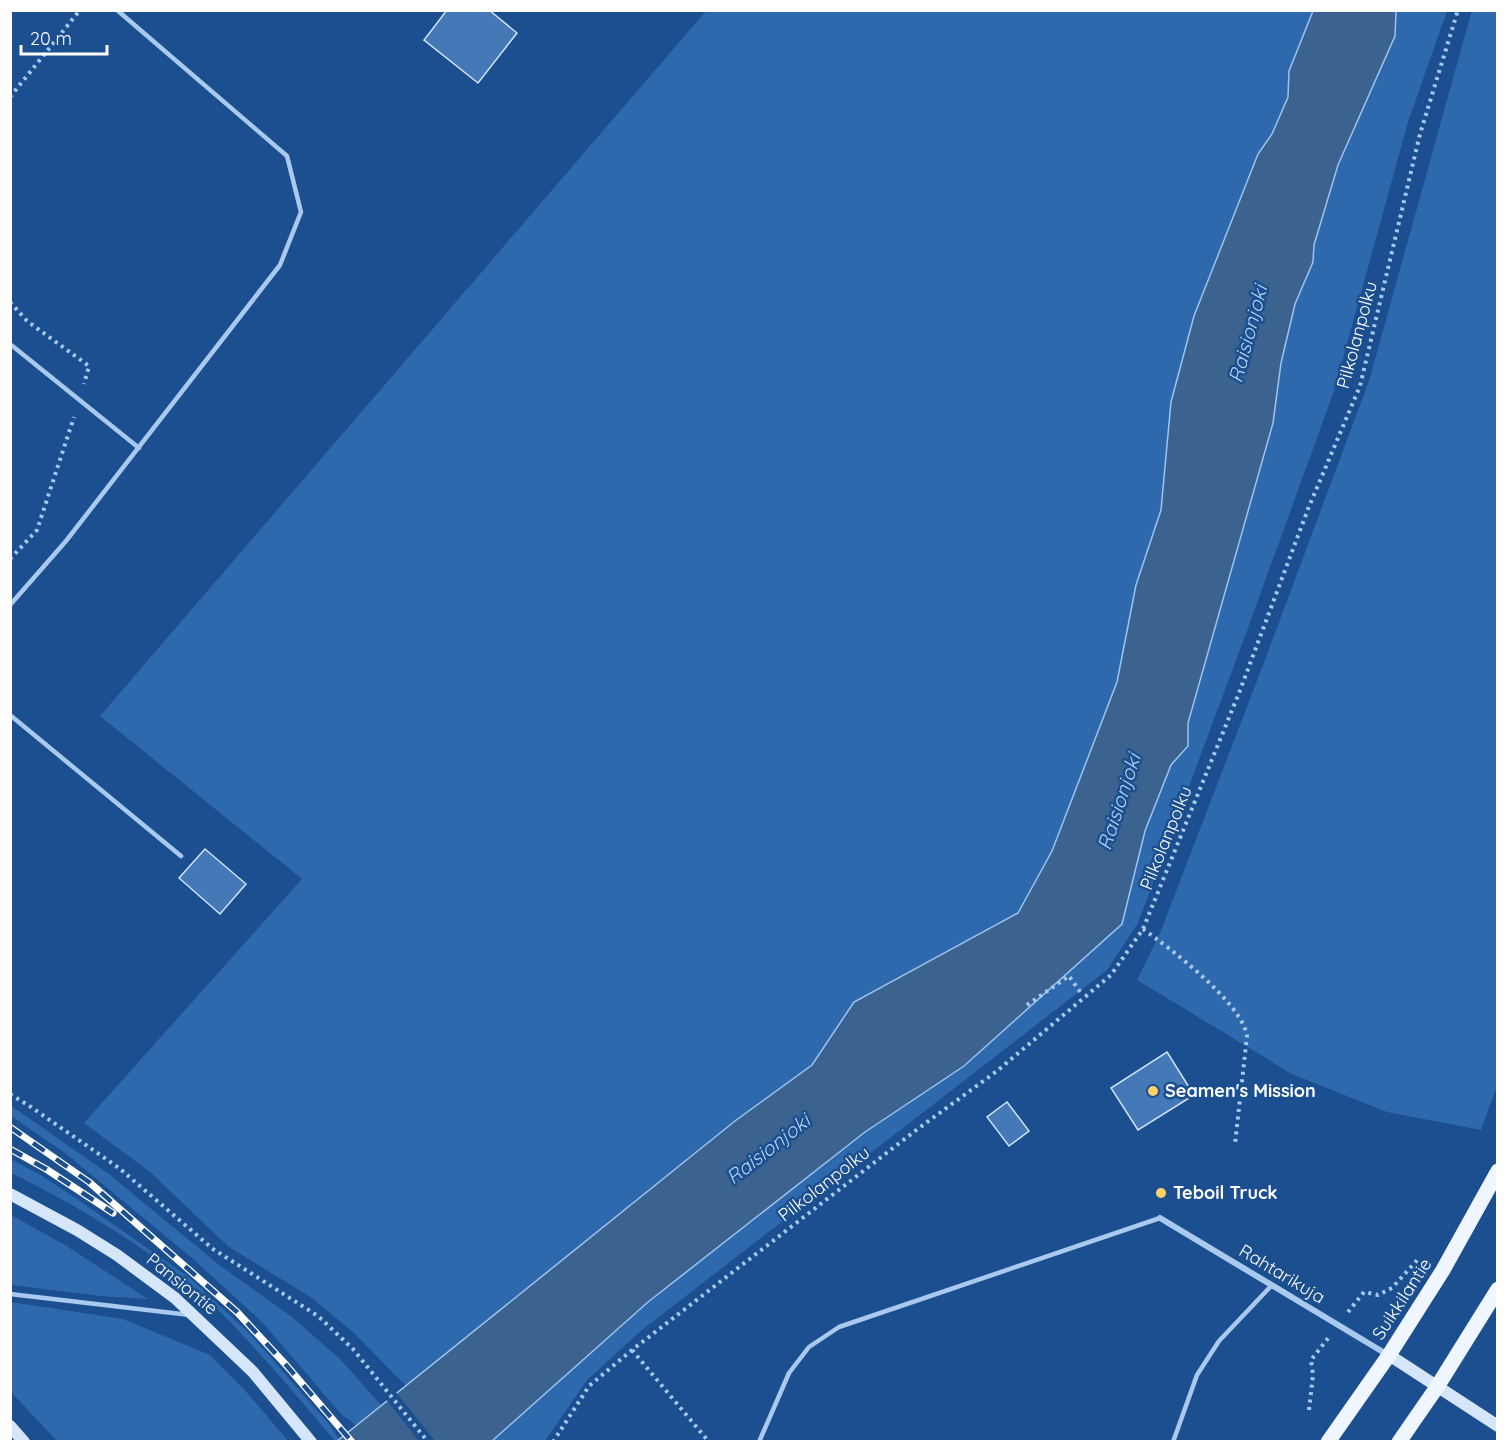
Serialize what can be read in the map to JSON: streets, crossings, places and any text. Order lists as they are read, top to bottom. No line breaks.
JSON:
{"streets":{"main road":["Suikkilantie"],"street":["Rahtarikuja","Pansiontie"],"path":["Pilkolanpolku"]},"crossings":[["Rahtarikuja","Suikkilantie"]],"water":["Raisionjoki"],"places":["Seamen's Mission","Teboil Truck"],"scale_bar":"20 m"}
